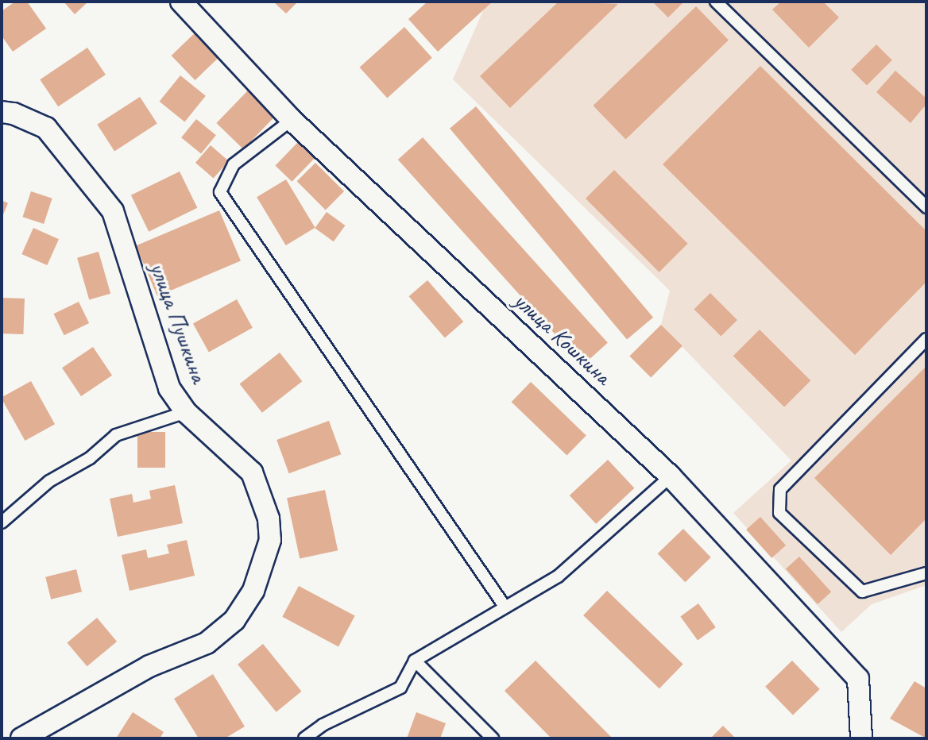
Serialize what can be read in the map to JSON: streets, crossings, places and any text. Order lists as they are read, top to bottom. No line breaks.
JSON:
{"streets":{"street":["улица Пушкина","улица Кошкина"]}}
